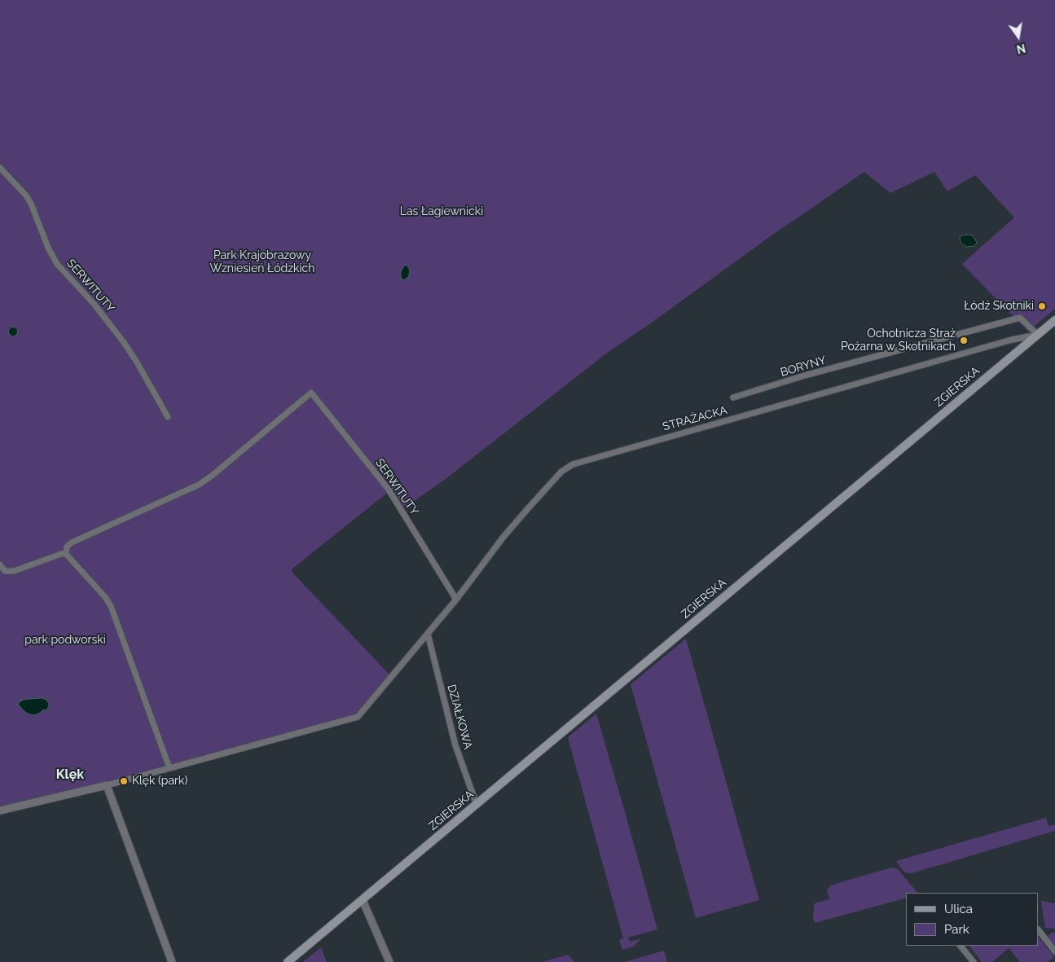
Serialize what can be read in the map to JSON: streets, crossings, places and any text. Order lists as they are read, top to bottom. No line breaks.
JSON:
{"streets":{"main road":["ZGIERSKA"],"street":["SERWITUTY","BORYNY","STRAŻACKA","DZIAŁKOWA"]},"crossings":[["SERWITUTY","STRAŻACKA"],["BORYNY","ZGIERSKA"],["BORYNY","STRAŻACKA"],["ZGIERSKA","STRAŻACKA"],["ZGIERSKA","DZIAŁKOWA"],["STRAŻACKA","DZIAŁKOWA"]],"districts":["Klęk"],"parks":["Las Łagiewnicki","Park Krajobrazowy Wzniesień Łódzkich","park podworski"],"places":["Łódź Skotniki","Ochotnicza Straż Pożarna w Skotnikach","Klęk (park)"],"legend":["Ulica","Park"],"north":"bottom"}
